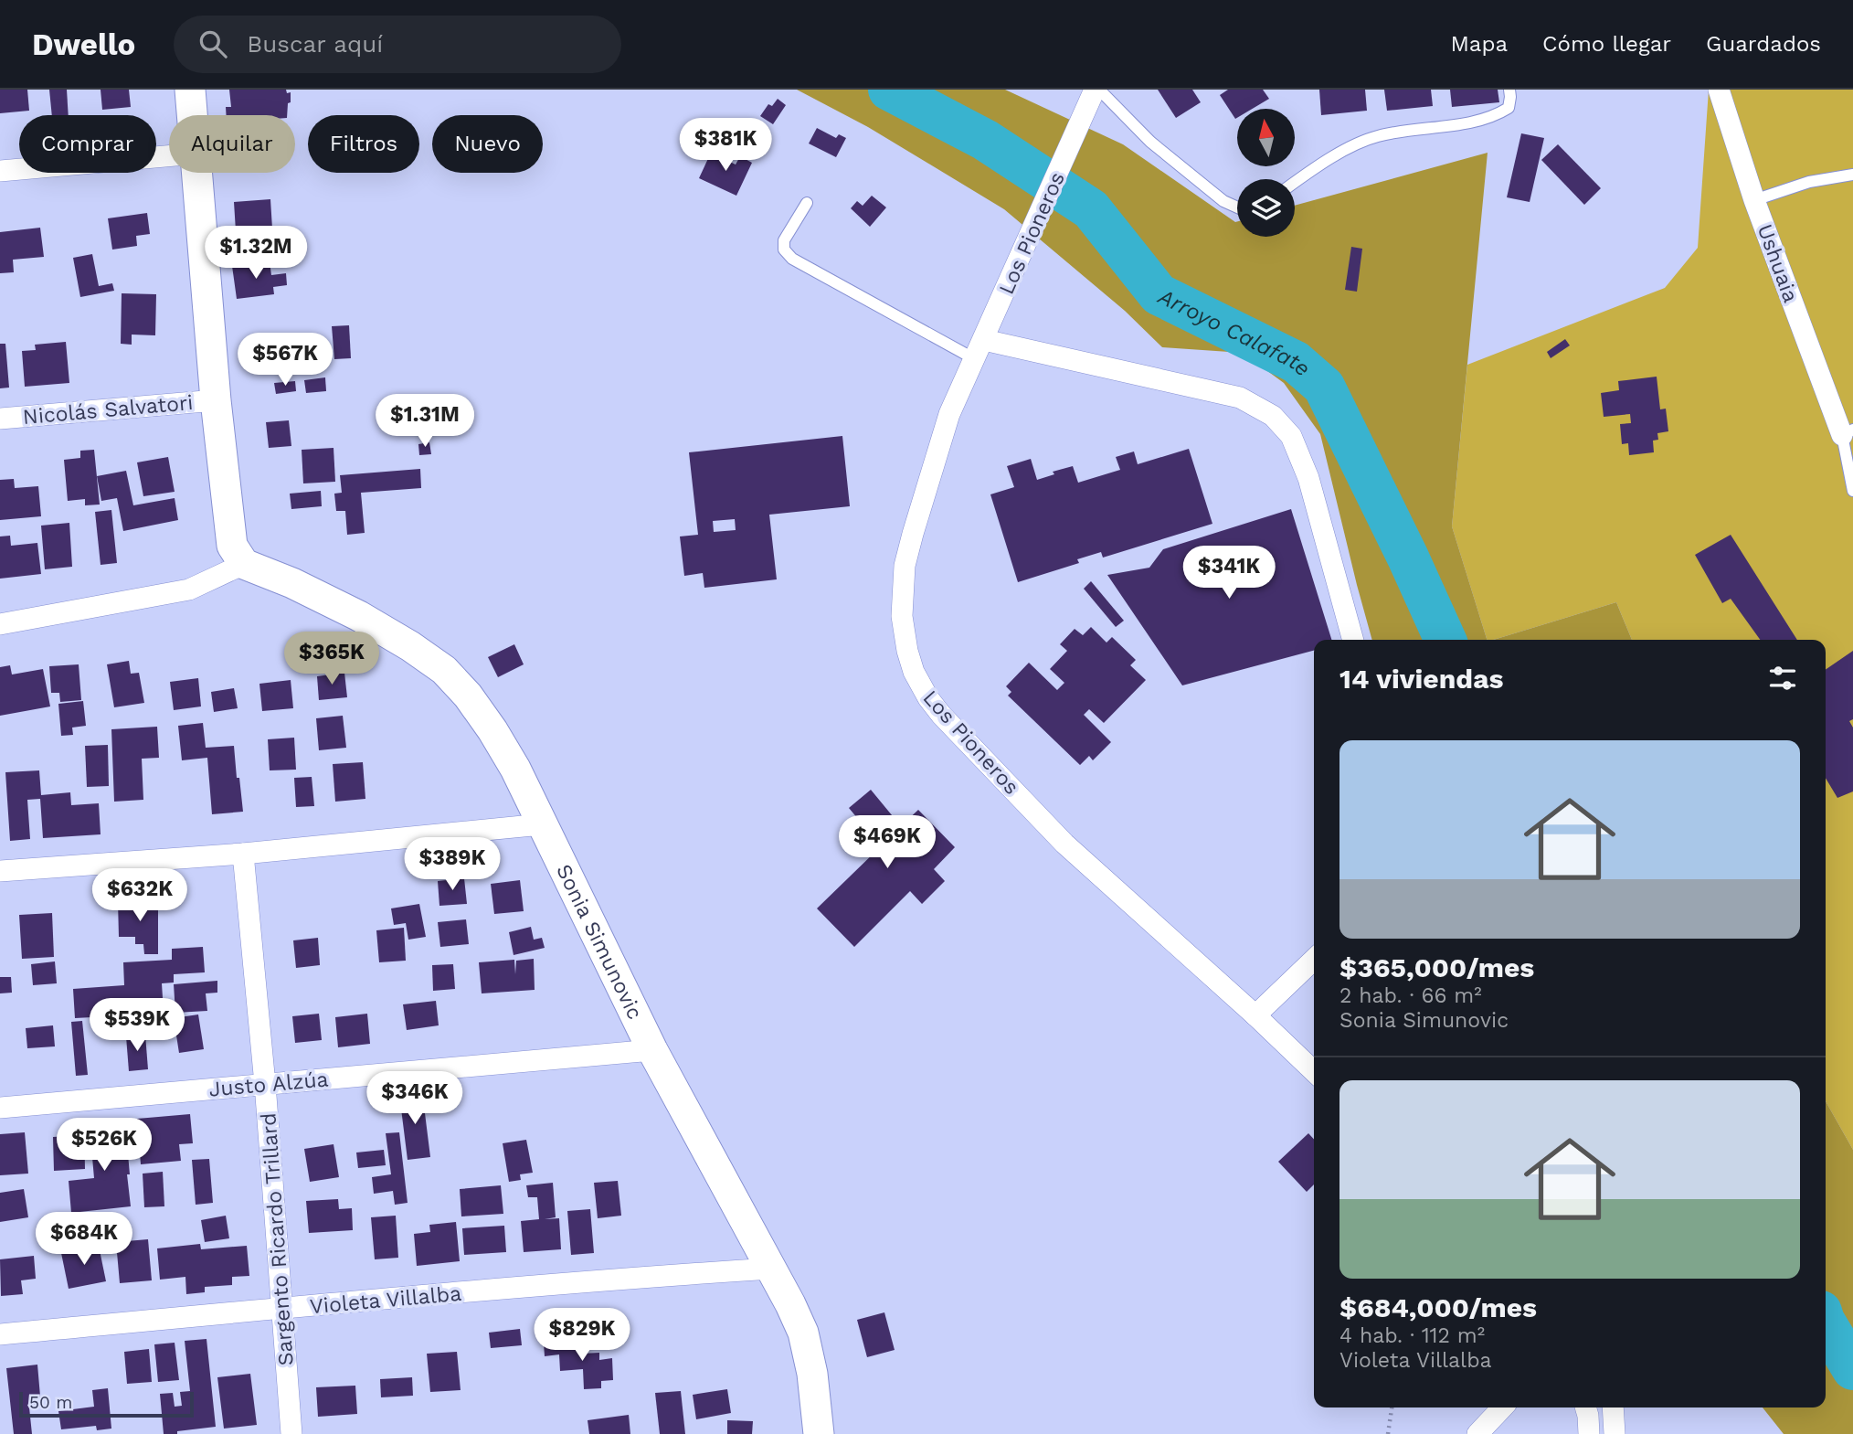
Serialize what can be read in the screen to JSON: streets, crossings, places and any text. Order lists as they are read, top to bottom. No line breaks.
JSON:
{"streets":{"street":["Los Pioneros","Ushuaia","Nicolás Salvatori","Sonia Simunovic","Justo Alzúa","Sargento Ricardo Trillard","Violeta Villalba"]},"crossings":[["Sonia Simunovic","Justo Alzúa"],["Sonia Simunovic","Violeta Villalba"],["Justo Alzúa","Sargento Ricardo Trillard"],["Sargento Ricardo Trillard","Violeta Villalba"]],"water":["Arroyo Calafate"],"scale_bar":"50 m","north":"top","page":{"header":"Dwello","search":"Buscar aquí","nav":["Mapa","Cómo llegar","Guardados"],"chip":["Comprar","Alquilar","Filtros","Nuevo"],"price":["$381K","$1.32M","$567K","$1.31M","$341K","$365K","$469K","$389K","$632K","$539K","$346K","$526K","$684K","$829K"],"heading":"14 viviendas","list":[{"name":"$365,000/mes","note":"2 hab. · 66 m² · Sonia Simunovic"},{"name":"$684,000/mes","note":"4 hab. · 112 m² · Violeta Villalba"}],"scale":"50 m"}}
